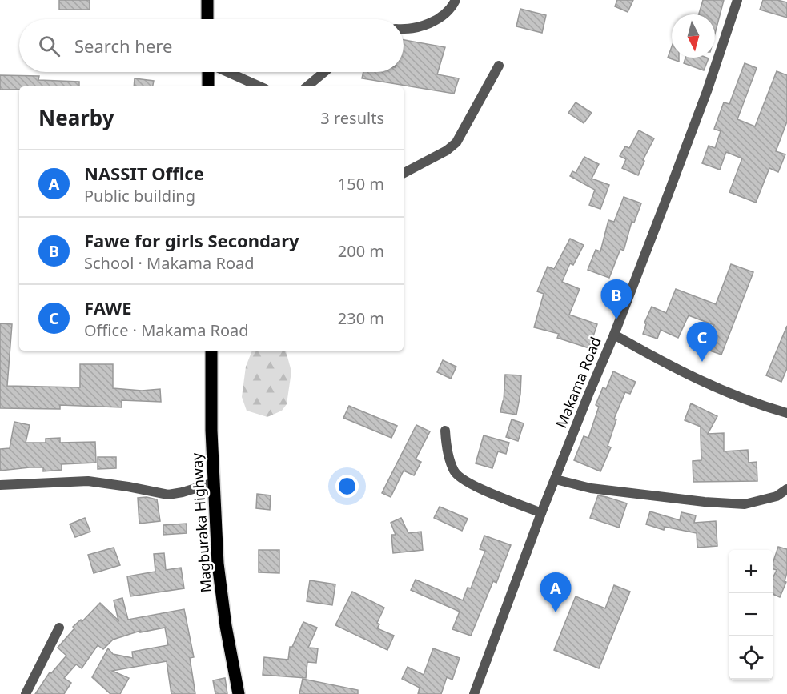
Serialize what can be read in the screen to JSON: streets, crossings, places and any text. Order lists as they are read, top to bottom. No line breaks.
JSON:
{"streets":{"main road":["Magburaka Highway"],"street":["Makama Road"]},"north":"bottom","page":{"search":"Search here","heading":["Nearby","3 results"],"list":[{"mark":"A","name":"NASSIT Office","note":"Public building","value":"150 m"},{"mark":"B","name":"Fawe for girls Secondary","note":"School · Makama Road","value":"200 m"},{"mark":"C","name":"FAWE","note":"Office · Makama Road","value":"230 m"}],"pins":["B","C","A"],"map_buttons":["+","−"]}}
